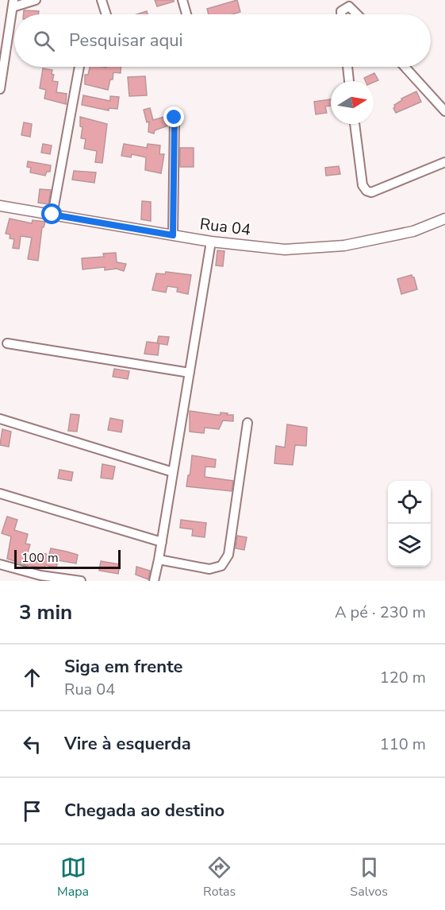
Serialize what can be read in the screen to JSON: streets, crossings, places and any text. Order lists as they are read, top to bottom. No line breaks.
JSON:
{"streets":{"street":["Rua 04"]},"scale_bar":"100 m","north":"right","page":{"search":"Pesquisar aqui","scale":"100 m","heading":["3 min","A pé · 230 m"],"list":[["Siga em frente","Rua 04","120 m"],["Vire à esquerda","110 m"],"Chegada ao destino"],"nav":["Mapa","Rotas","Salvos"]}}
